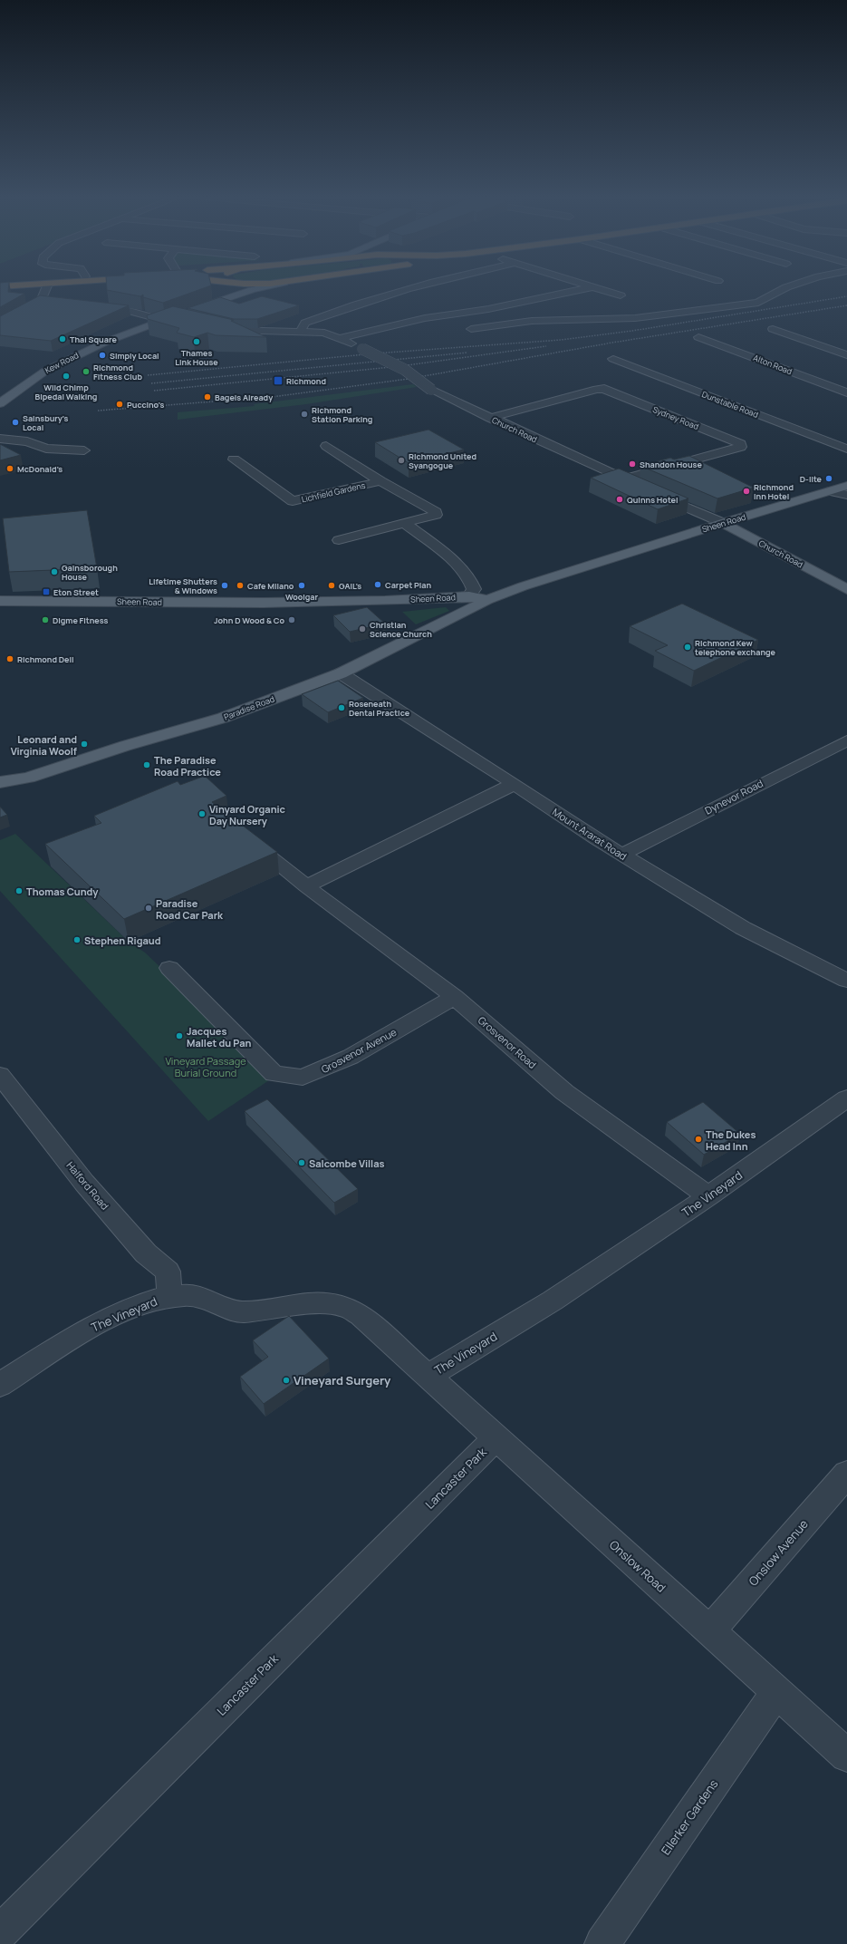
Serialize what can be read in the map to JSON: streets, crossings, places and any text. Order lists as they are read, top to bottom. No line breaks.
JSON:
{"streets":{"main road":["Kew Road","Church Road","Sheen Road","Paradise Road"],"street":["Alton Road","Dunstable Road","Sydney Road","Lichfield Gardens","Dynevor Road","Mount Ararat Road","Grosvenor Road","Grosvenor Avenue","Halford Road","The Vineyard","Lancaster Park","Onslow Avenue","Onslow Road","Ellerker Gardens"]},"crossings":[["Sydney Road","Church Road"],["Church Road","Sheen Road"],["Sheen Road","Paradise Road"],["Paradise Road","Mount Ararat Road"],["Dynevor Road","Mount Ararat Road"],["Grosvenor Road","Grosvenor Avenue"],["Grosvenor Road","The Vineyard"],["Halford Road","The Vineyard"],["The Vineyard","Onslow Road"],["Lancaster Park","Onslow Road"],["Onslow Avenue","Onslow Road"],["Onslow Road","Ellerker Gardens"]],"parks":["Vineyard Passage Burial Ground"],"places":{"other":["Thai Square","Thames Link House","Simply Local","Richmond Fitness Club","Wild Chimp Bipedal Walking","Bagels Already","Puccino's","Richmond Station Parking","Sainsbury's Local","Richmond United Syangogue","Shandon House","McDonald's","D-lite","Richmond Inn Hotel","Quinns Hotel","Gainsborough House","Carpet Plan","Lifetime Shutters & Windows","Cafe Milano","Woolgar","GAIL's","Digme Fitness","John D Wood & Co","Christian Science Church","Richmond Kew telephone exchange","Richmond Deli","Roseneath Dental Practice","Leonard and Virginia Woolf","The Paradise Road Practice","Vinyard Organic Day Nursery","Thomas Cundy","Paradise Road Car Park","Stephen Rigaud","Jacques Mallet du Pan","The Dukes Head Inn","Salcombe Villas","Vineyard Surgery"],"transit":["Richmond","Eton Street"]}}
